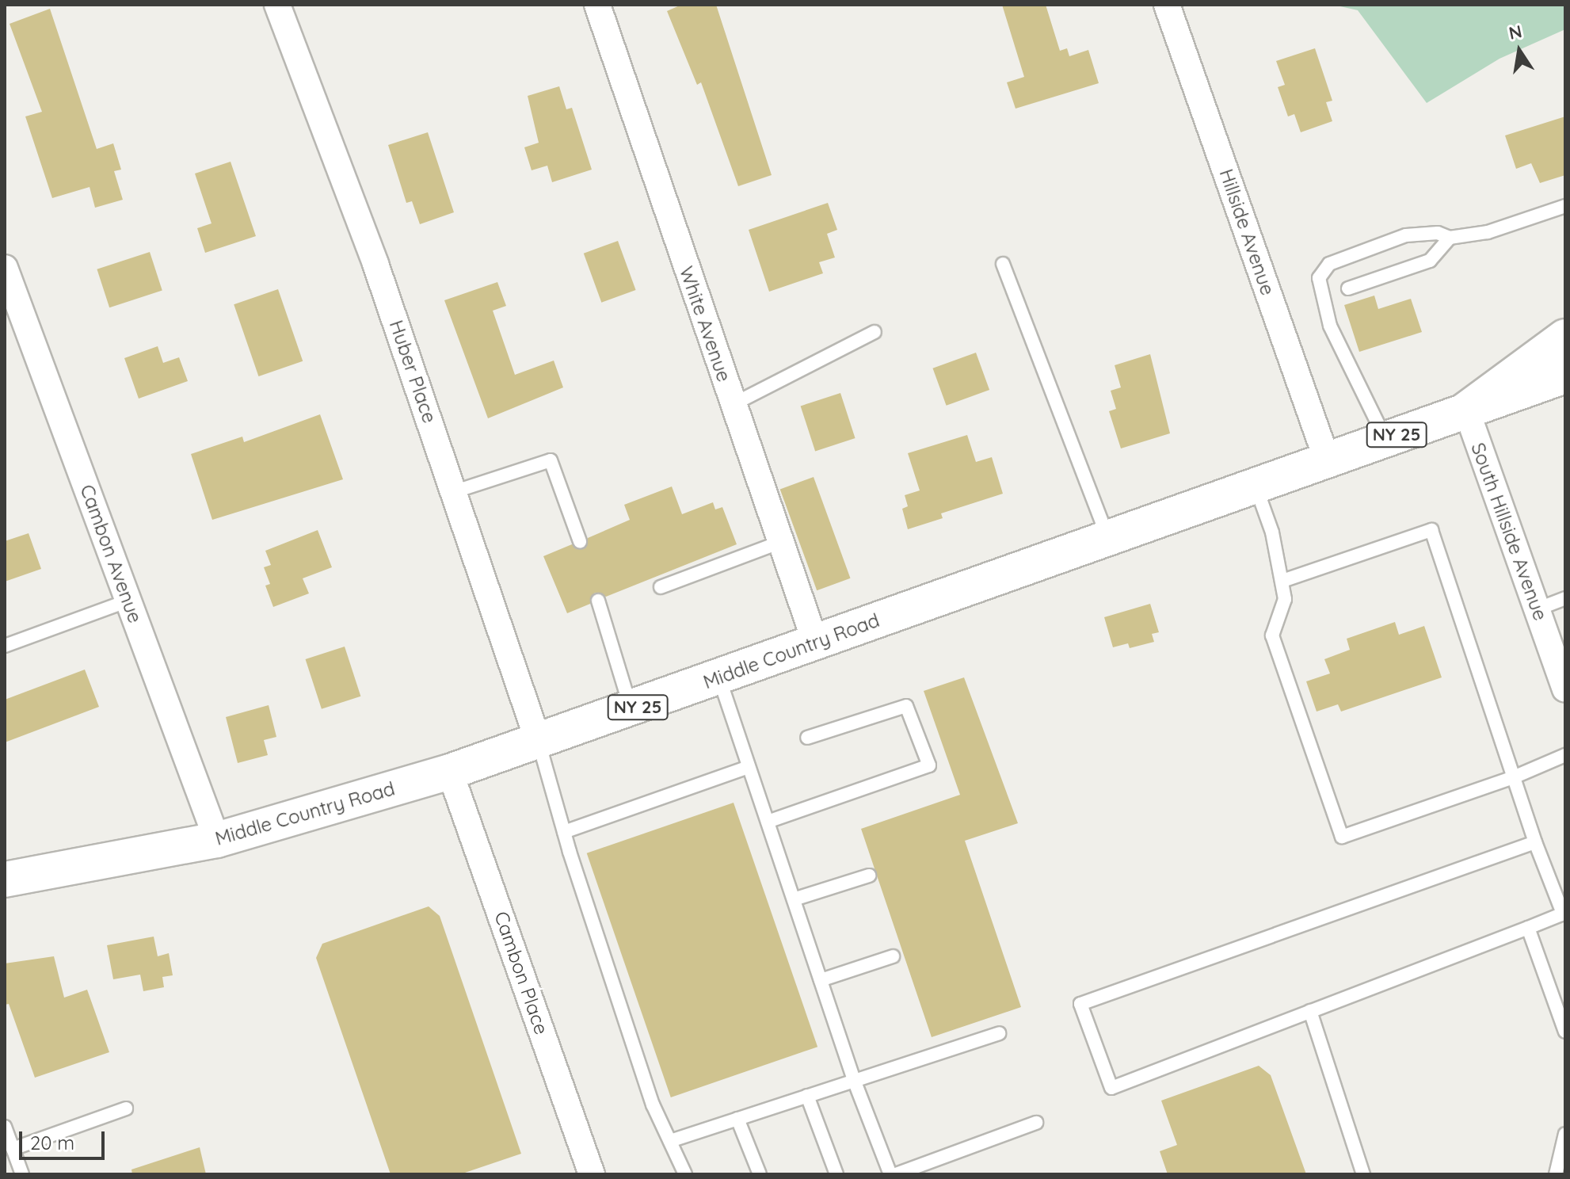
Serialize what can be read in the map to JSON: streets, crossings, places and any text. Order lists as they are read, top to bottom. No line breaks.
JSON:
{"streets":{"main road":["NY 25","Middle Country Road"],"street":["Hillside Avenue","White Avenue","Huber Place","South Hillside Avenue","Cambon Avenue","Cambon Place"]},"crossings":[["Hillside Avenue","Middle Country Road"],["White Avenue","Middle Country Road"],["Huber Place","Middle Country Road"],["South Hillside Avenue","Middle Country Road"],["Cambon Avenue","Middle Country Road"],["Middle Country Road","Cambon Place"]],"scale_bar":"20 m","north":"top"}
